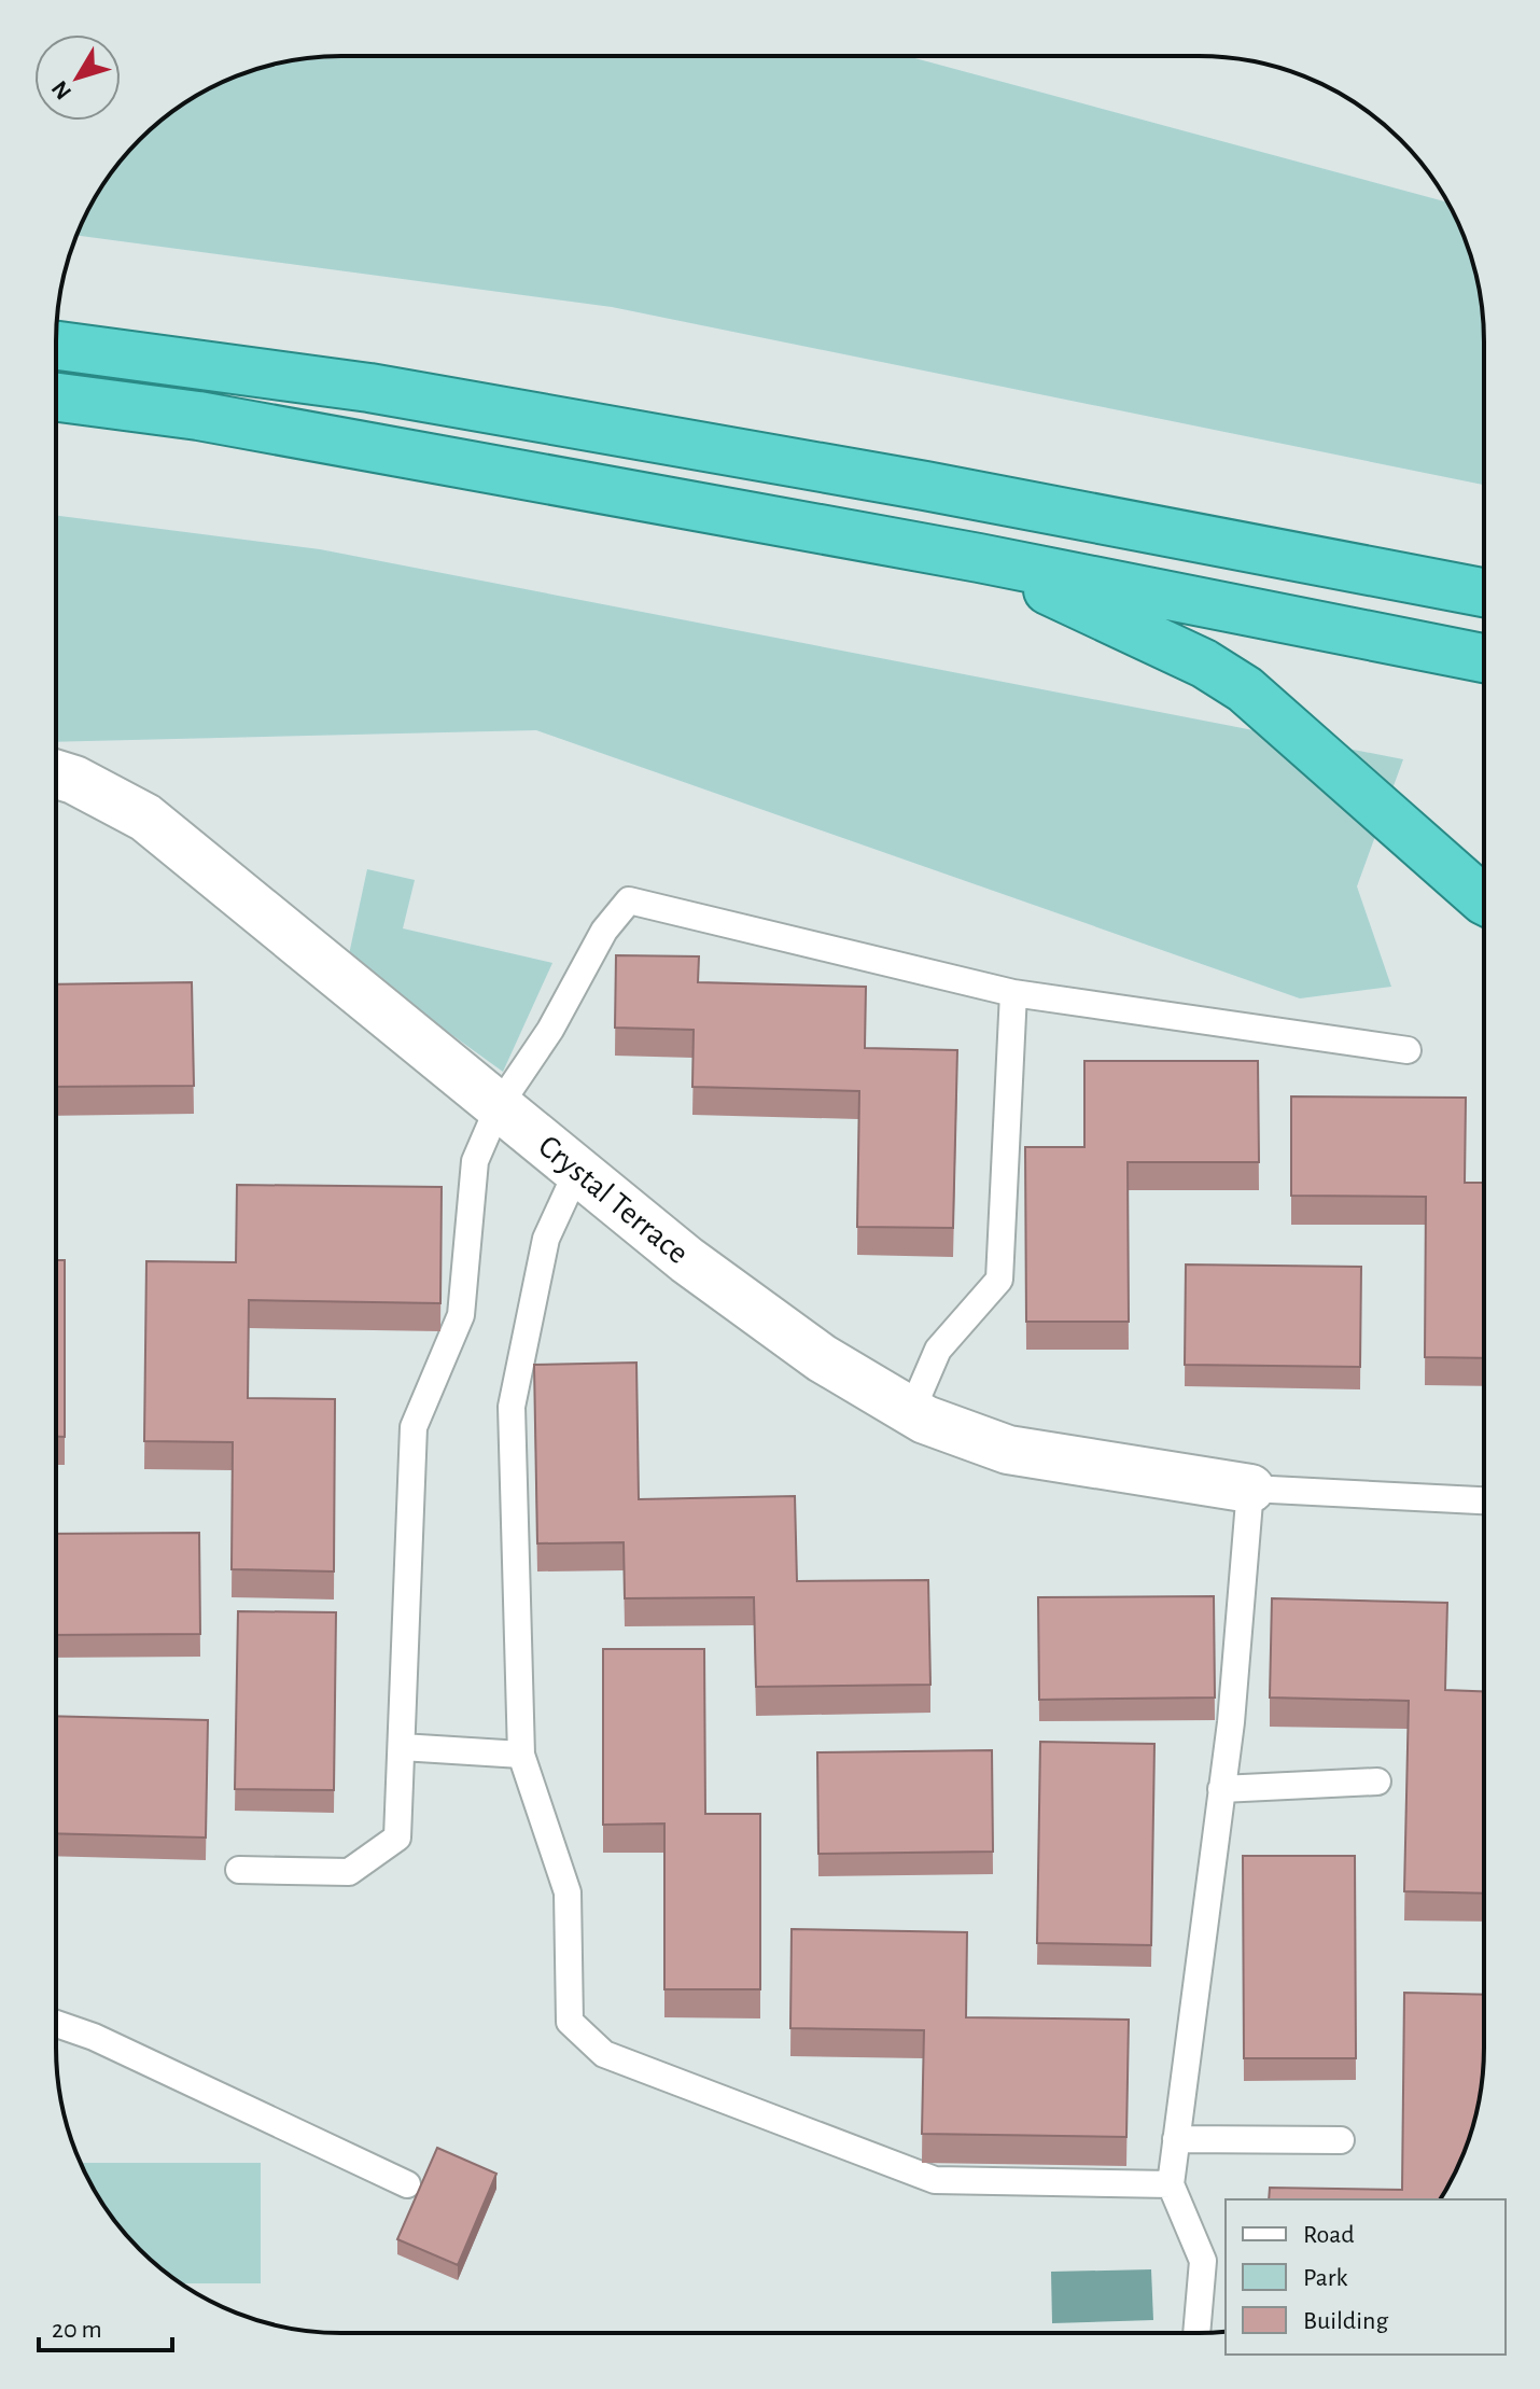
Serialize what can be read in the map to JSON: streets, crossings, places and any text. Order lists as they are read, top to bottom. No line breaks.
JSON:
{"streets":{"street":["Crystal Terrace"]},"legend":["Road","Park","Building"],"scale_bar":"20 m","north":"bottom left"}
